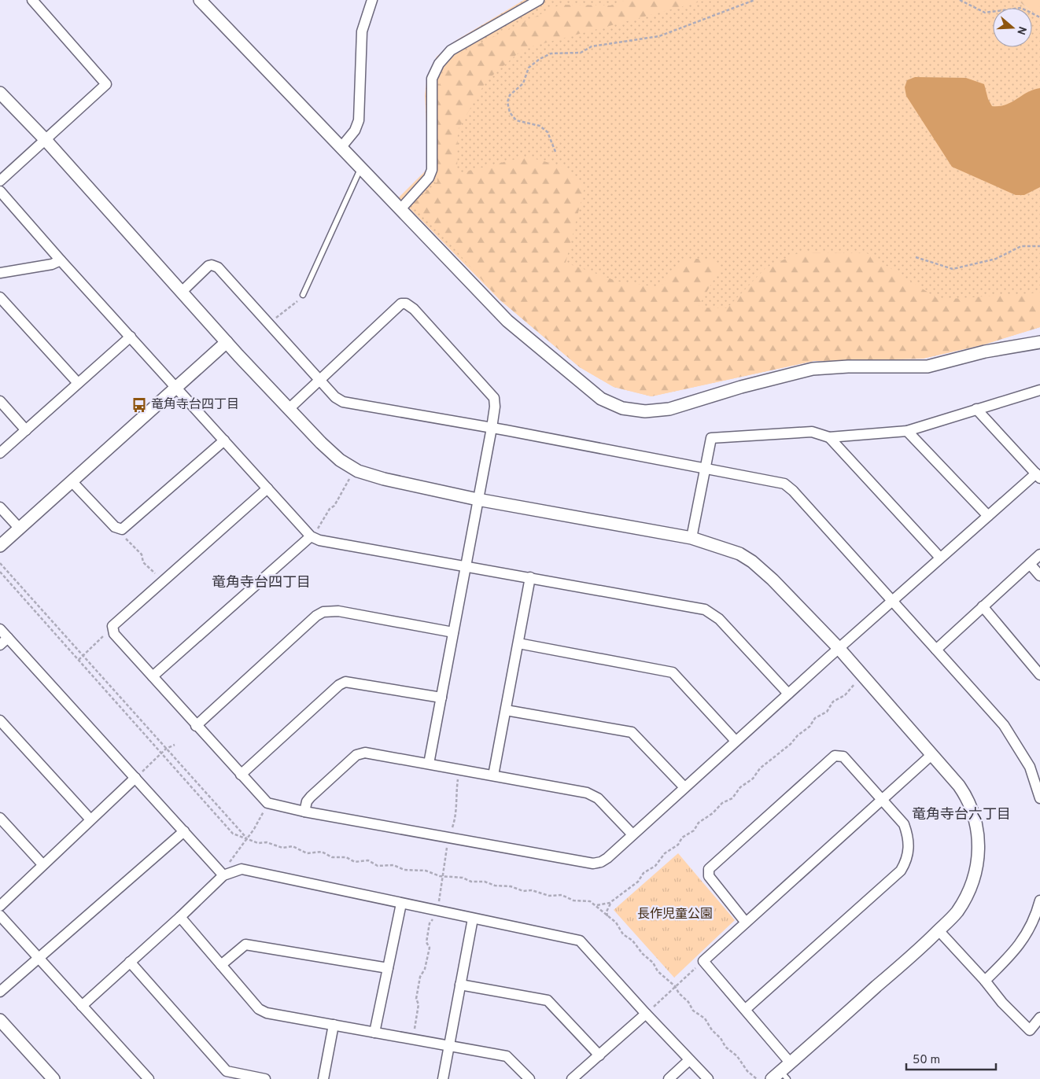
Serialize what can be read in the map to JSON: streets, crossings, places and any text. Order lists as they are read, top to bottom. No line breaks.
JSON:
{"districts":["竜角寺台四丁目","竜角寺台六丁目"],"parks":["長作児童公園"],"places":{"bus stop":["竜角寺台四丁目"]},"scale_bar":"50 m","north":"right"}
